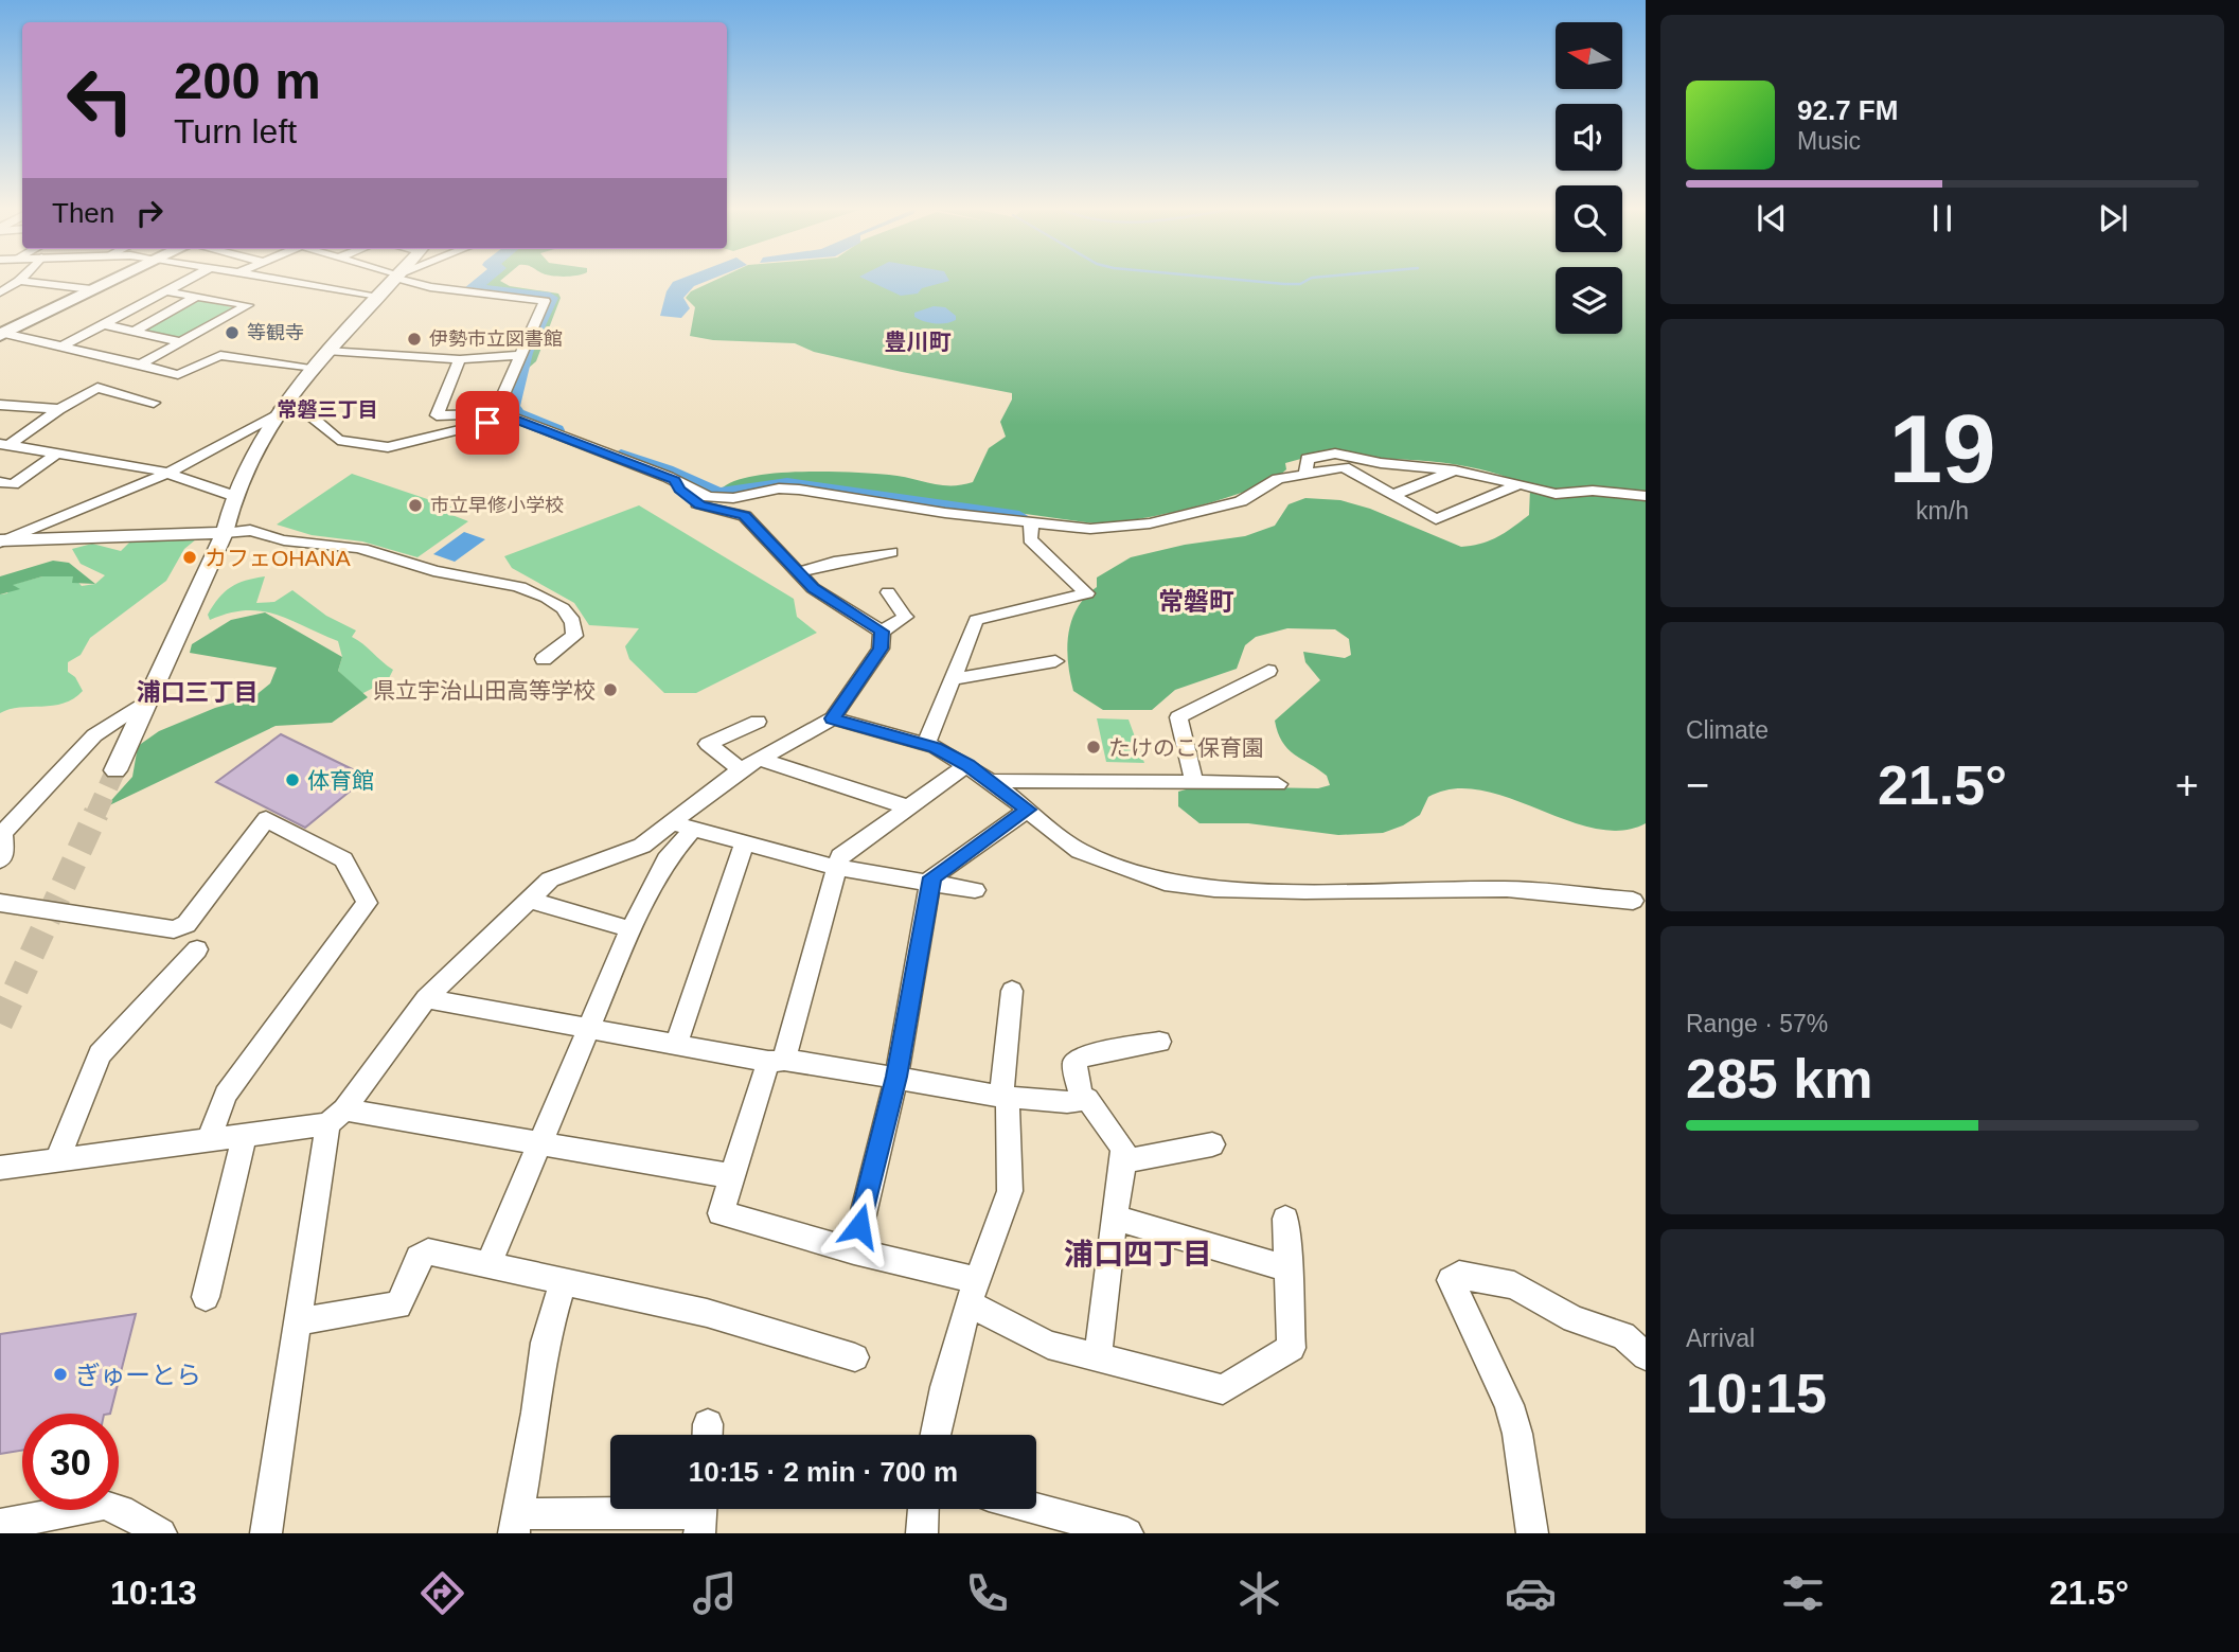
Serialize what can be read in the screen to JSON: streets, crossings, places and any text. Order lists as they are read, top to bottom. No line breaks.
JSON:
{"districts":["豊川町","常磐三丁目","常磐町","浦口三丁目","浦口四丁目"],"places":["等観寺","伊勢市立図書館","市立早修小学校","カフェOHANA","県立宇治山田高等学校","たけのこ保育園","体育館","ぎゅーとら"],"north":"left","page":{"turn":["200 m","Turn left"],"song":["92.7 FM","Music"],"then":"Then","tile":[["19","km/h"],"Climate",["Range · 57%","285 km"],["Arrival","10:15"]],"heat":["−","21.5°","+"],"limit":"30","trip":"10:15 · 2 min · 700 m","tabs":["10:13","21.5°"]}}
